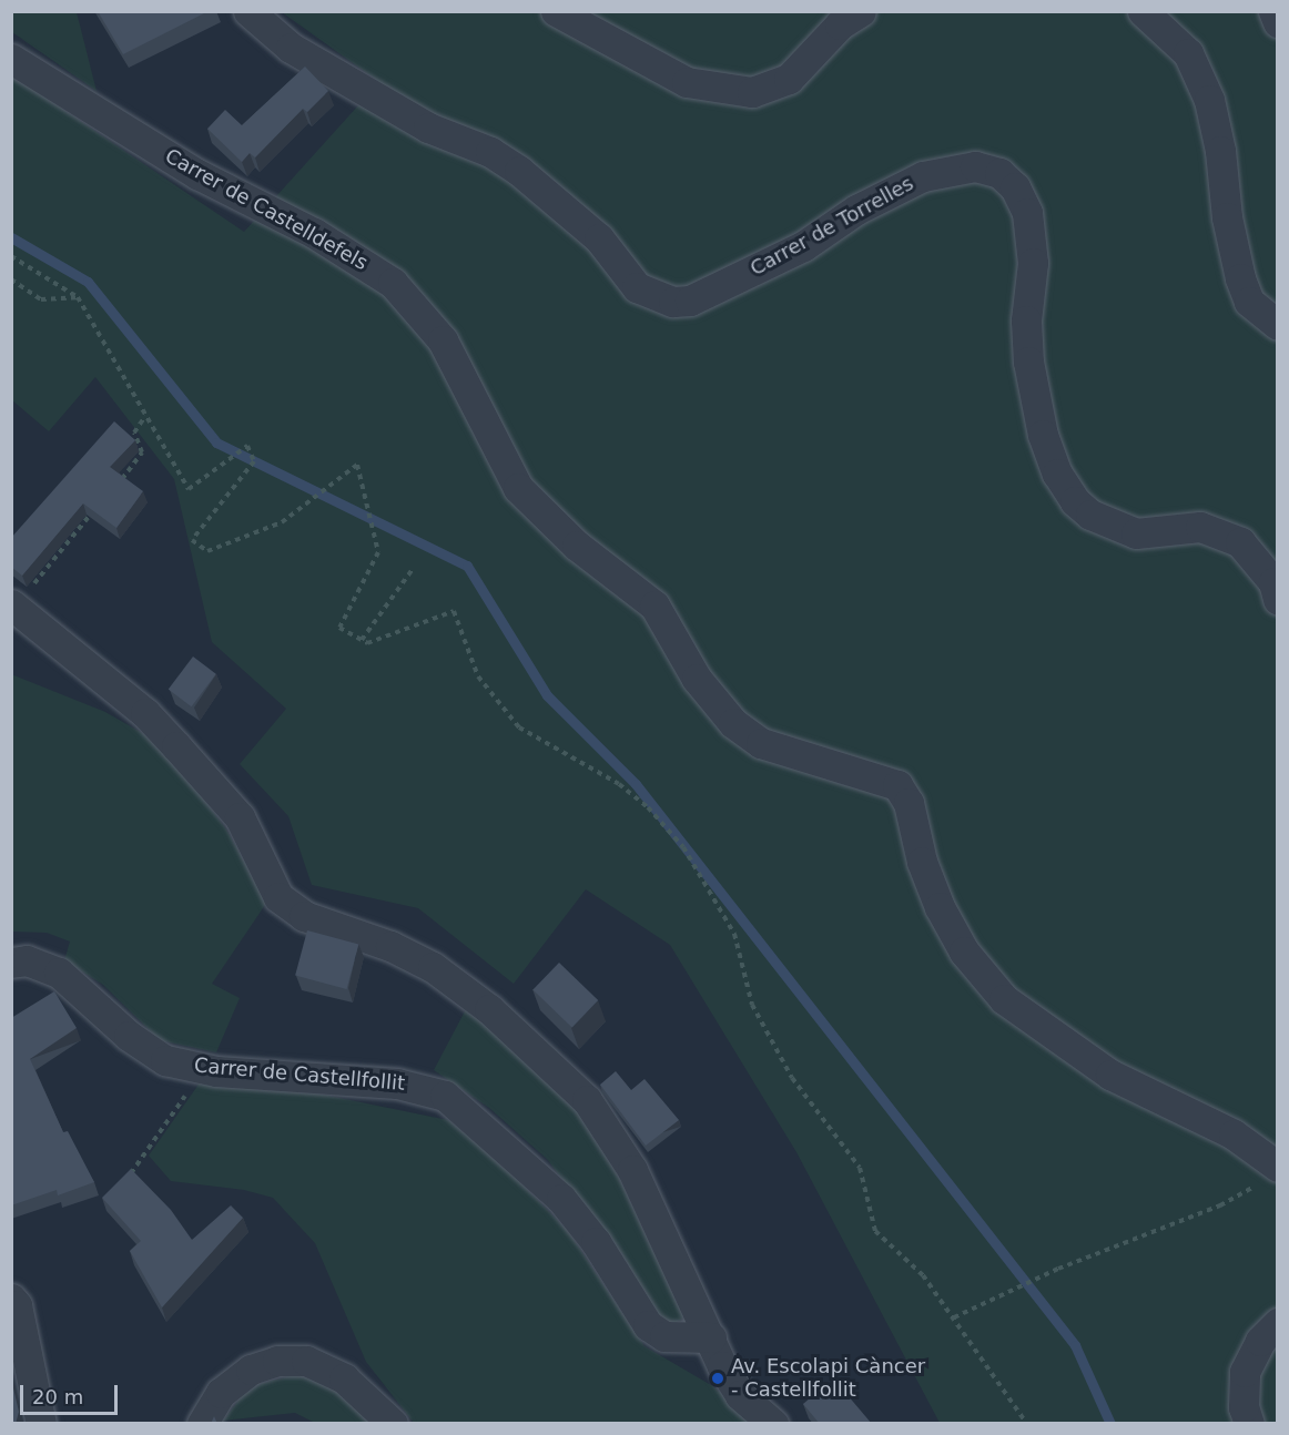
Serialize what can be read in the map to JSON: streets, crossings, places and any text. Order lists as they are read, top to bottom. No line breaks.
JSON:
{"streets":{"street":["Carrer de Castelldefels","Carrer de Torrelles","Carrer de Castellfollit"]},"places":["Av. Escolapi Càncer - Castellfollit"],"scale_bar":"20 m"}
